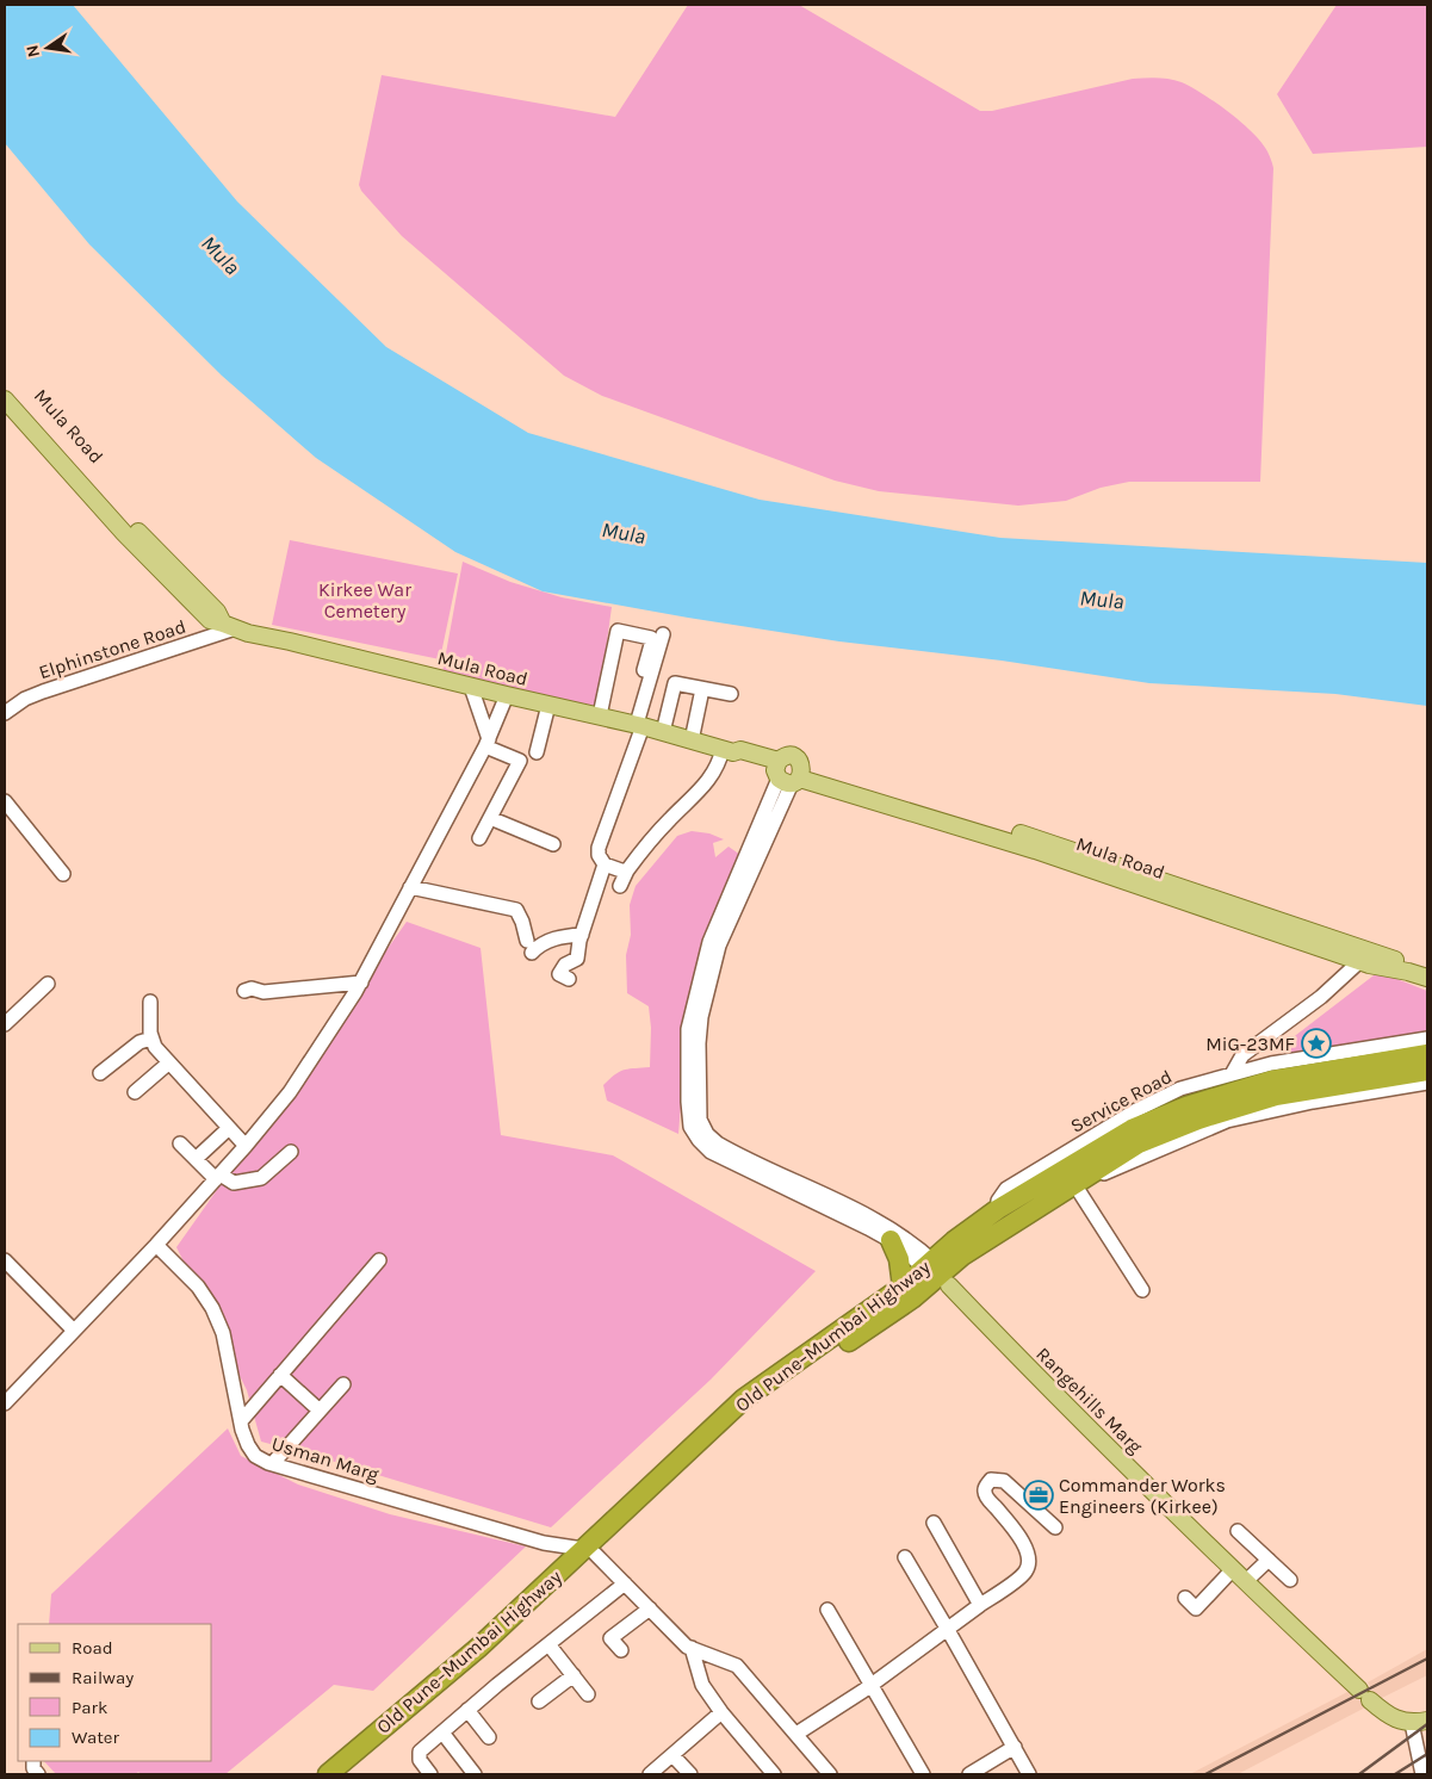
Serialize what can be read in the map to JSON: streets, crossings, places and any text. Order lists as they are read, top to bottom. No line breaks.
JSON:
{"streets":{"highway":["Old Pune–Mumbai Highway"],"main road":["Mula Road","Rangehills Marg"],"street":["Elphinstone Road","Service Road","Usman Marg"]},"crossings":[["Mula Road","Elphinstone Road"],["Service Road","Old Pune–Mumbai Highway"],["Old Pune–Mumbai Highway","Rangehills Marg"],["Old Pune–Mumbai Highway","Usman Marg"]],"water":["Mula"],"parks":["Kirkee War Cemetery"],"places":{"place":["MiG-23MF"],"office":["Commander Works Engineers (Kirkee)"]},"legend":["Road","Railway","Park","Water"],"north":"left"}
